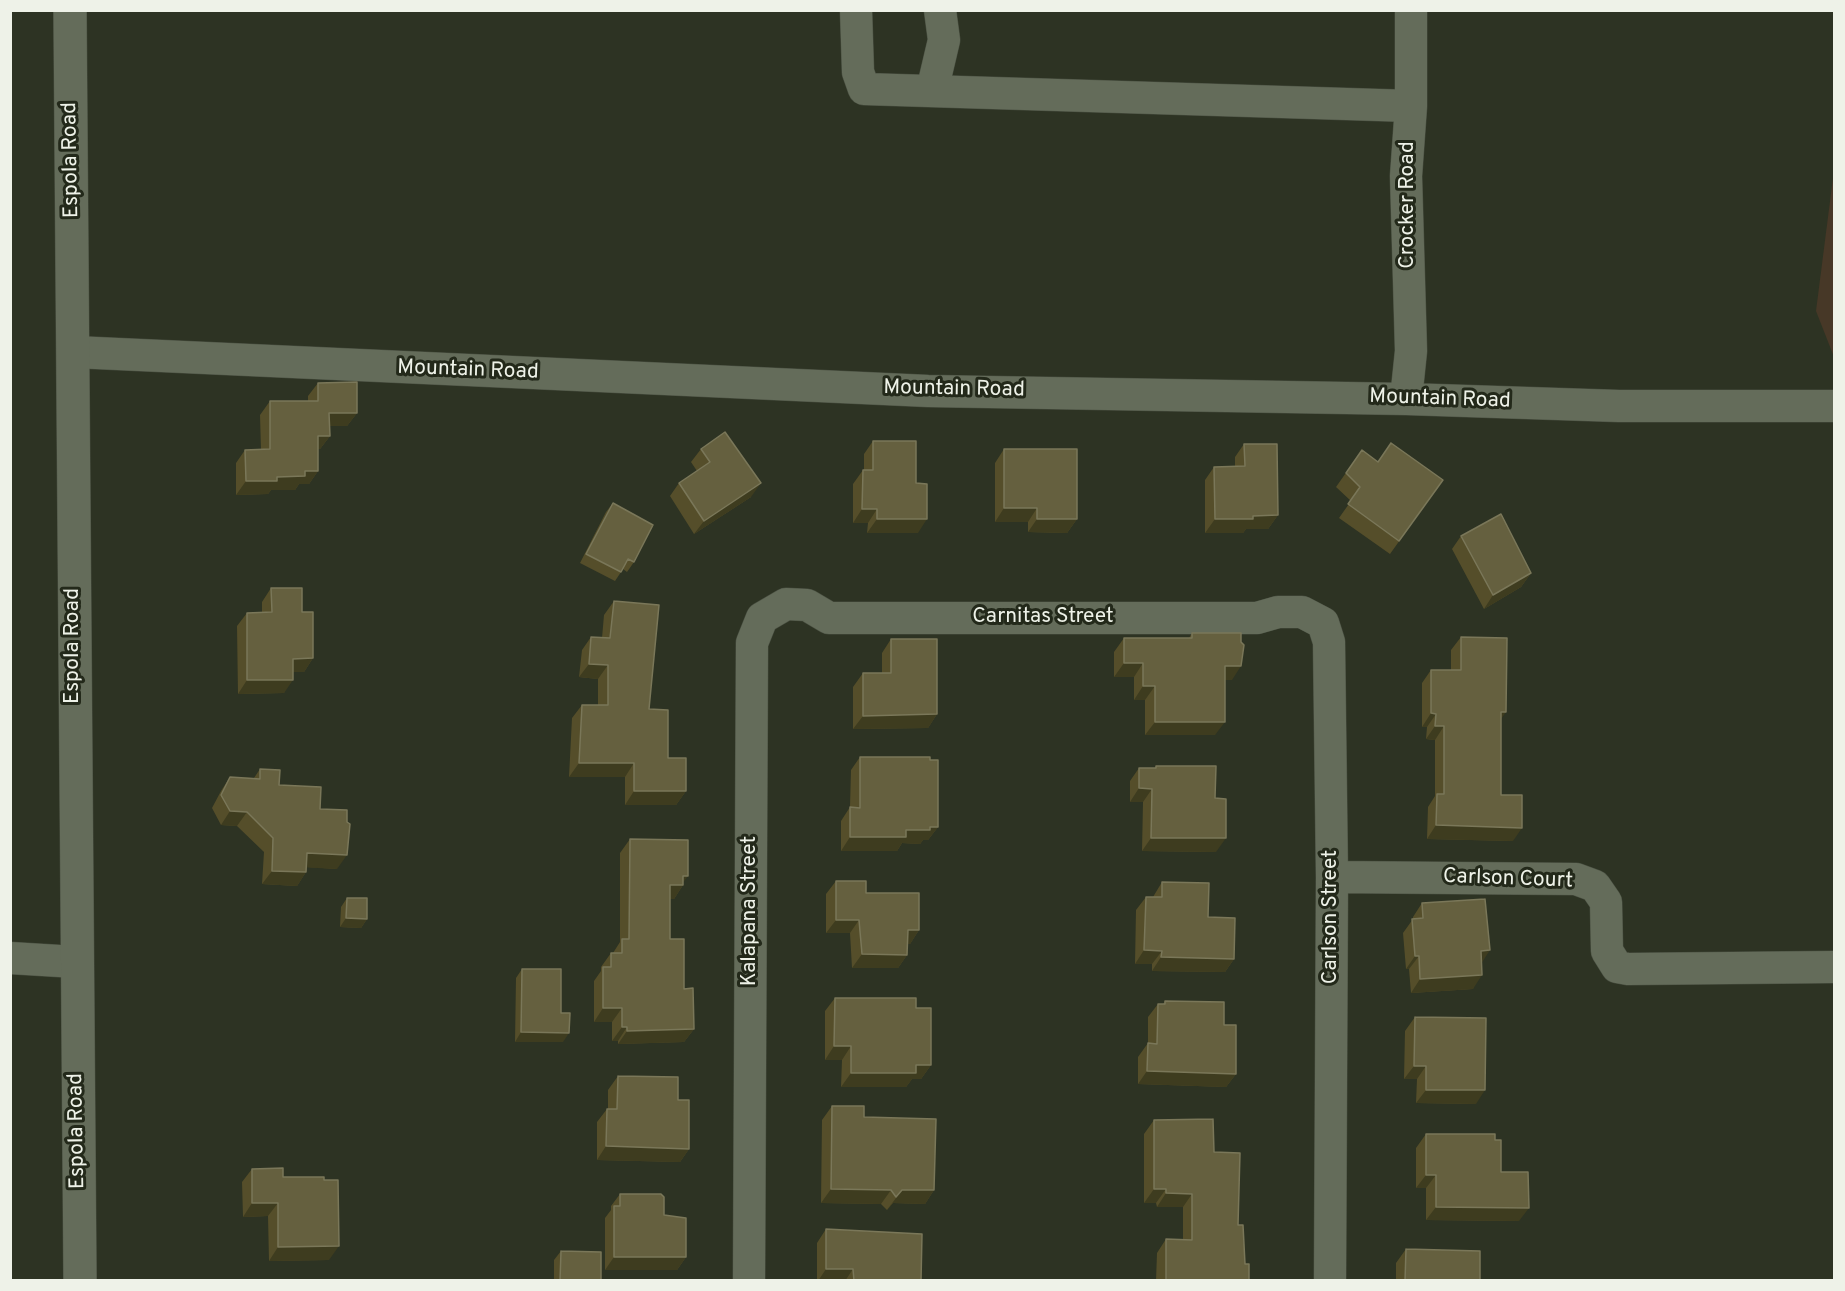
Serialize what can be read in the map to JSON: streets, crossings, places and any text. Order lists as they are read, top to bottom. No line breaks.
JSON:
{"streets":{"main road":["Espola Road"],"street":["Crocker Road","Mountain Road","Carnitas Street","Carlson Court","Kalapana Street","Carlson Street"]},"crossings":[["Espola Road","Mountain Road"],["Crocker Road","Mountain Road"],["Carnitas Street","Kalapana Street"],["Carnitas Street","Carlson Street"],["Carlson Court","Carlson Street"]]}
